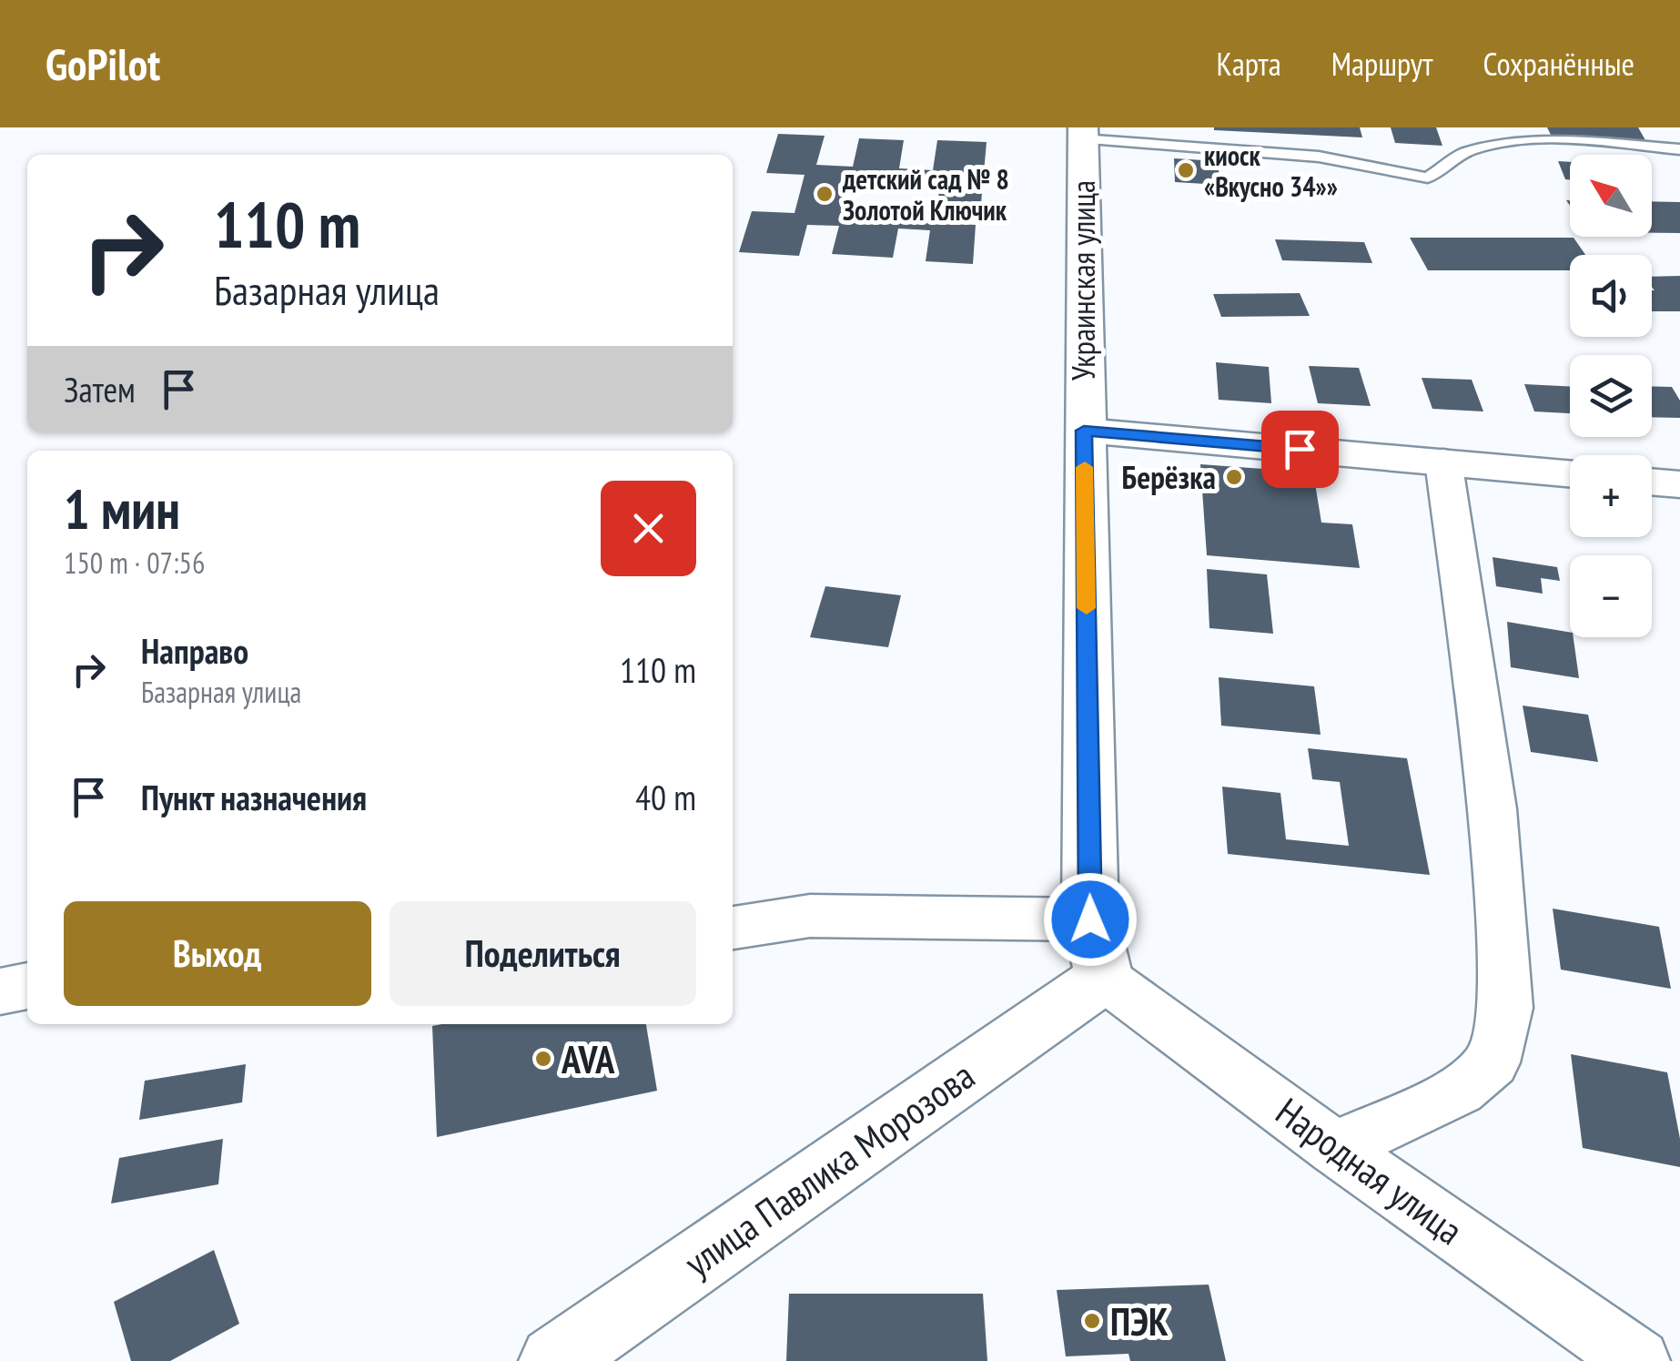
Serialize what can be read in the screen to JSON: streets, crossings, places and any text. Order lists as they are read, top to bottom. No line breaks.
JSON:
{"streets":{"street":["Украинская улица","улица Павлика Морозова","Народная улица"]},"crossings":[["Украинская улица","улица Павлика Морозова"],["Украинская улица","Народная улица"],["улица Павлика Морозова","Народная улица"]],"places":["киоск «Вкусно 34»»","детский сад № 8 Золотой Ключик","Берёзка","AVA","ПЭК"],"north":"top left","page":{"header":"GoPilot","nav":["Карта","Маршрут","Сохранённые"],"map_buttons":["+","−"],"turn":["110 m","Базарная улица"],"then":"Затем","heading":["1 мин","150 m · 07:56"],"list":[{"name":"Направо","note":"Базарная улица","value":"110 m"},{"name":"Пункт назначения","value":"40 m"}],"buttons":["Выход","Поделиться"]}}
